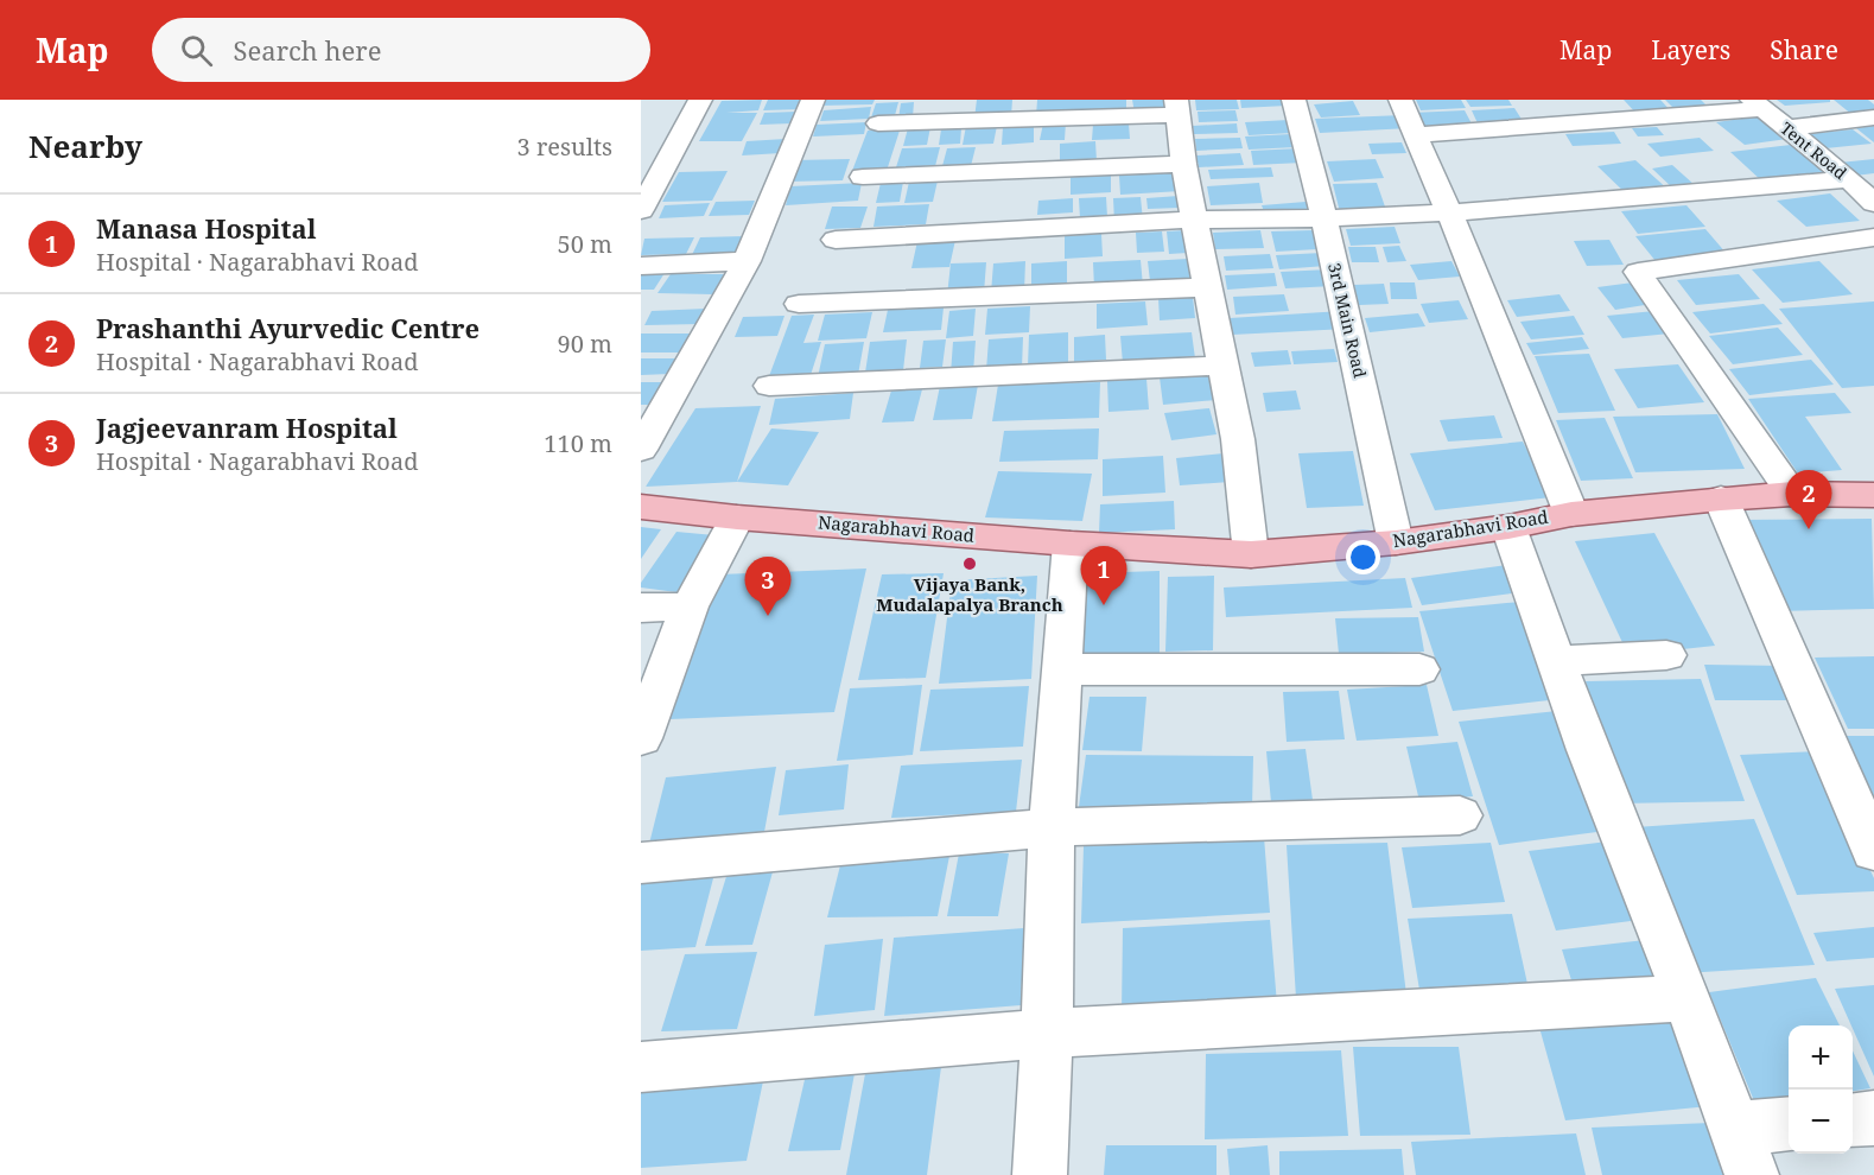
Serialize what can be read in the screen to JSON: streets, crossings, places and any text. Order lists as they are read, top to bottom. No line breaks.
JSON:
{"streets":{"main road":["Nagarabhavi Road"],"street":["Tent Road","3rd Main Road"]},"crossings":[["3rd Main Road","Nagarabhavi Road"]],"places":["Vijaya Bank, Mudalapalya Branch"],"page":{"header":"Map","search":"Search here","nav":["Map","Layers","Share"],"heading":["Nearby","3 results"],"list":[{"mark":"1","name":"Manasa Hospital","note":"Hospital · Nagarabhavi Road","value":"50 m"},{"mark":"2","name":"Prashanthi Ayurvedic Centre","note":"Hospital · Nagarabhavi Road","value":"90 m"},{"mark":"3","name":"Jagjeevanram Hospital","note":"Hospital · Nagarabhavi Road","value":"110 m"}],"pins":["2","1","3"],"map_buttons":["+","−"]}}
